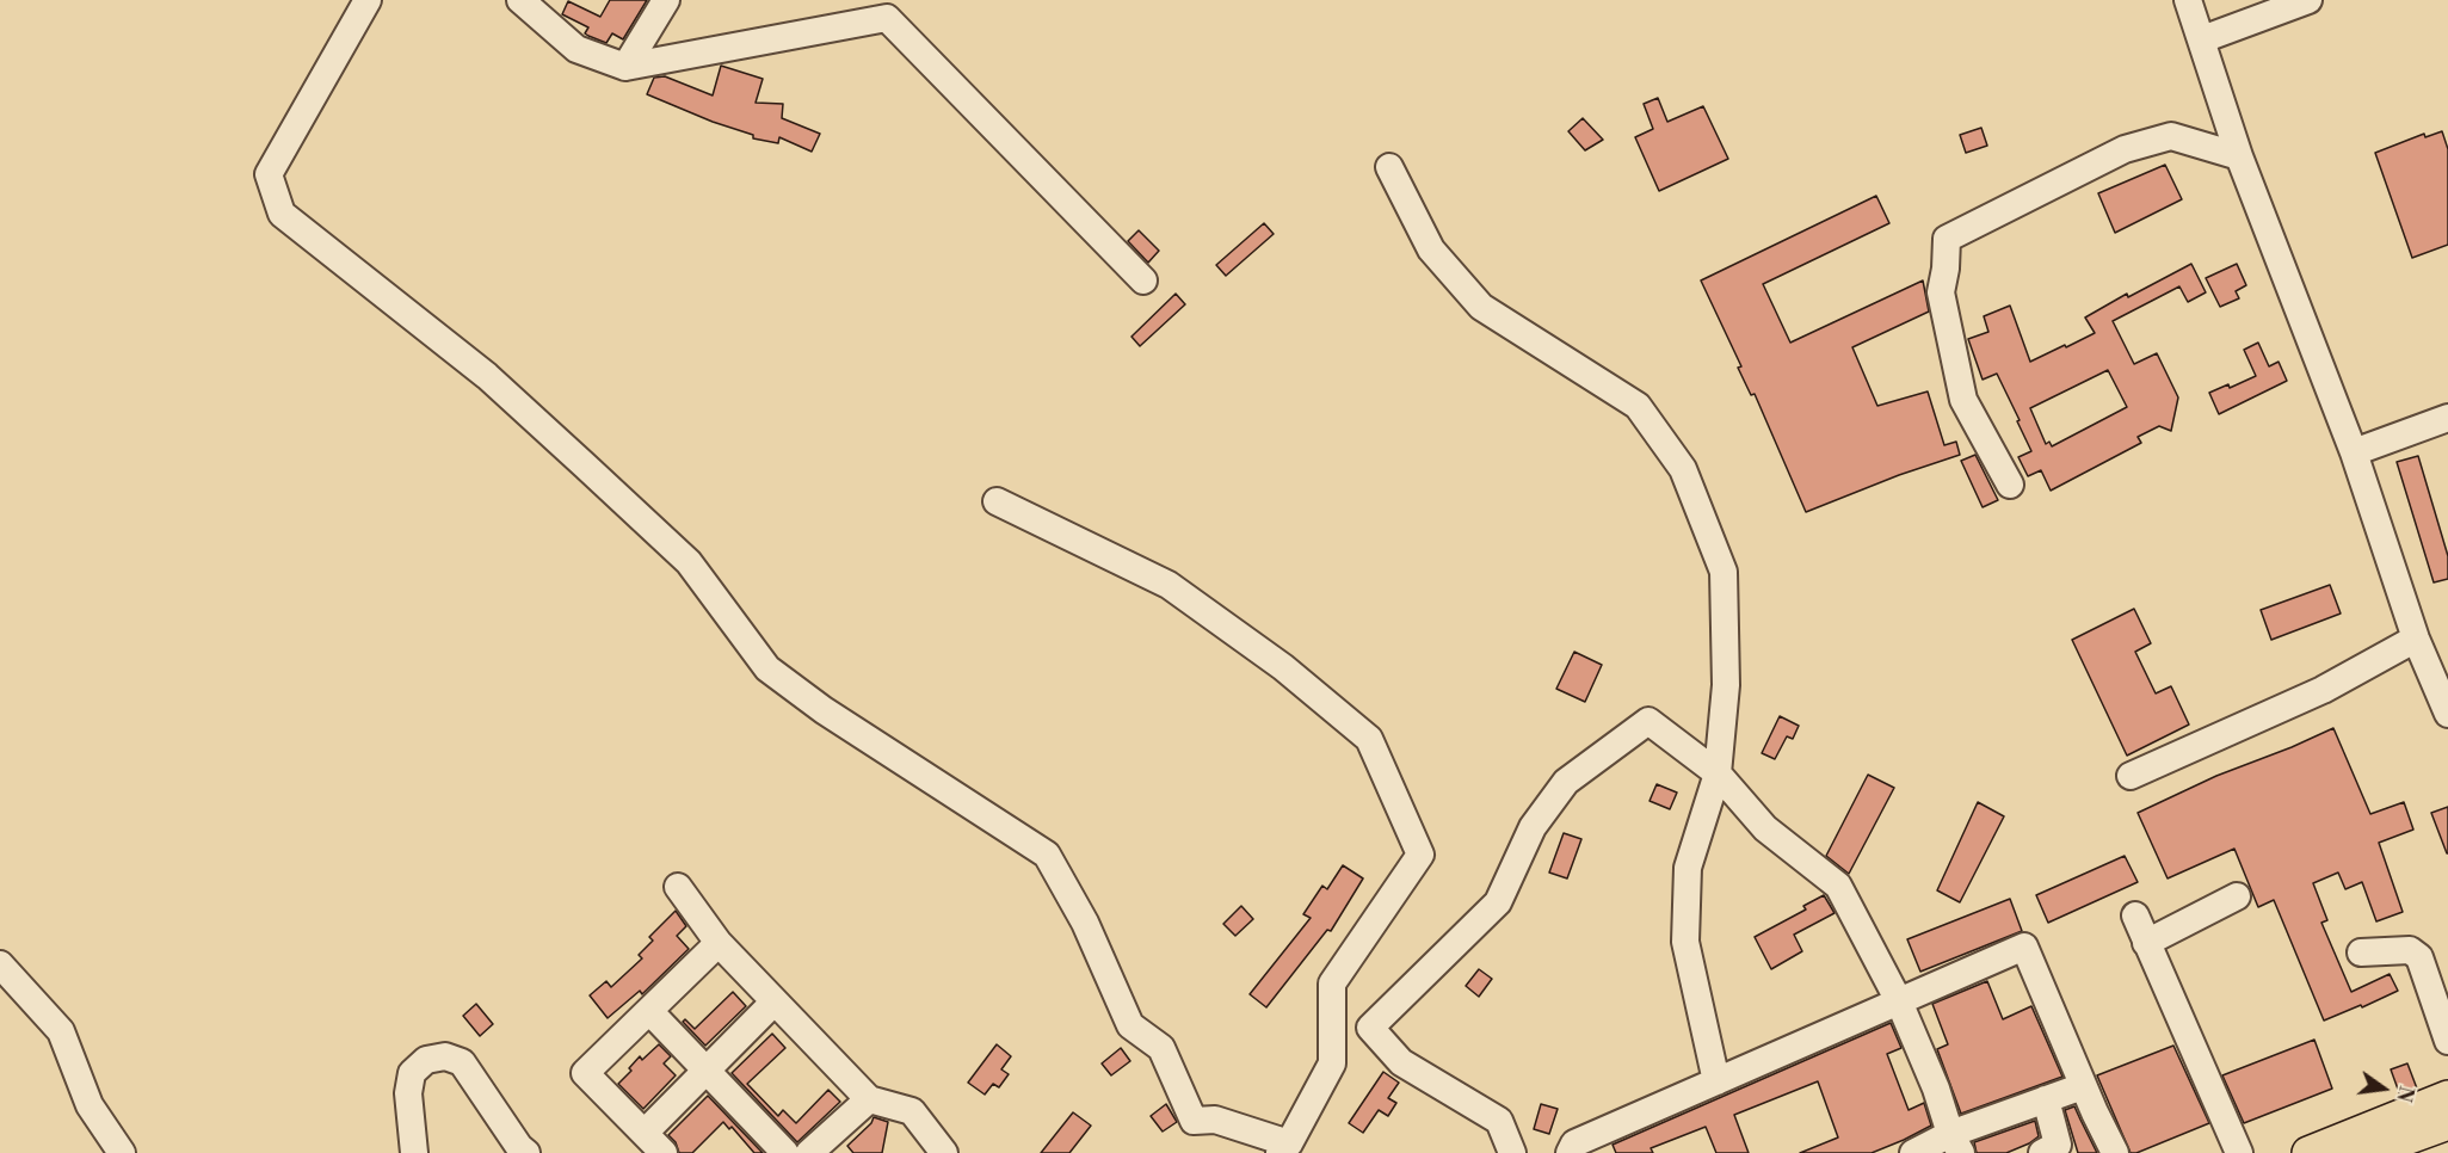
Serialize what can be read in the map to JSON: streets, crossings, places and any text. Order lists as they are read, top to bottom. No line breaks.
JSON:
{"north":"right"}
